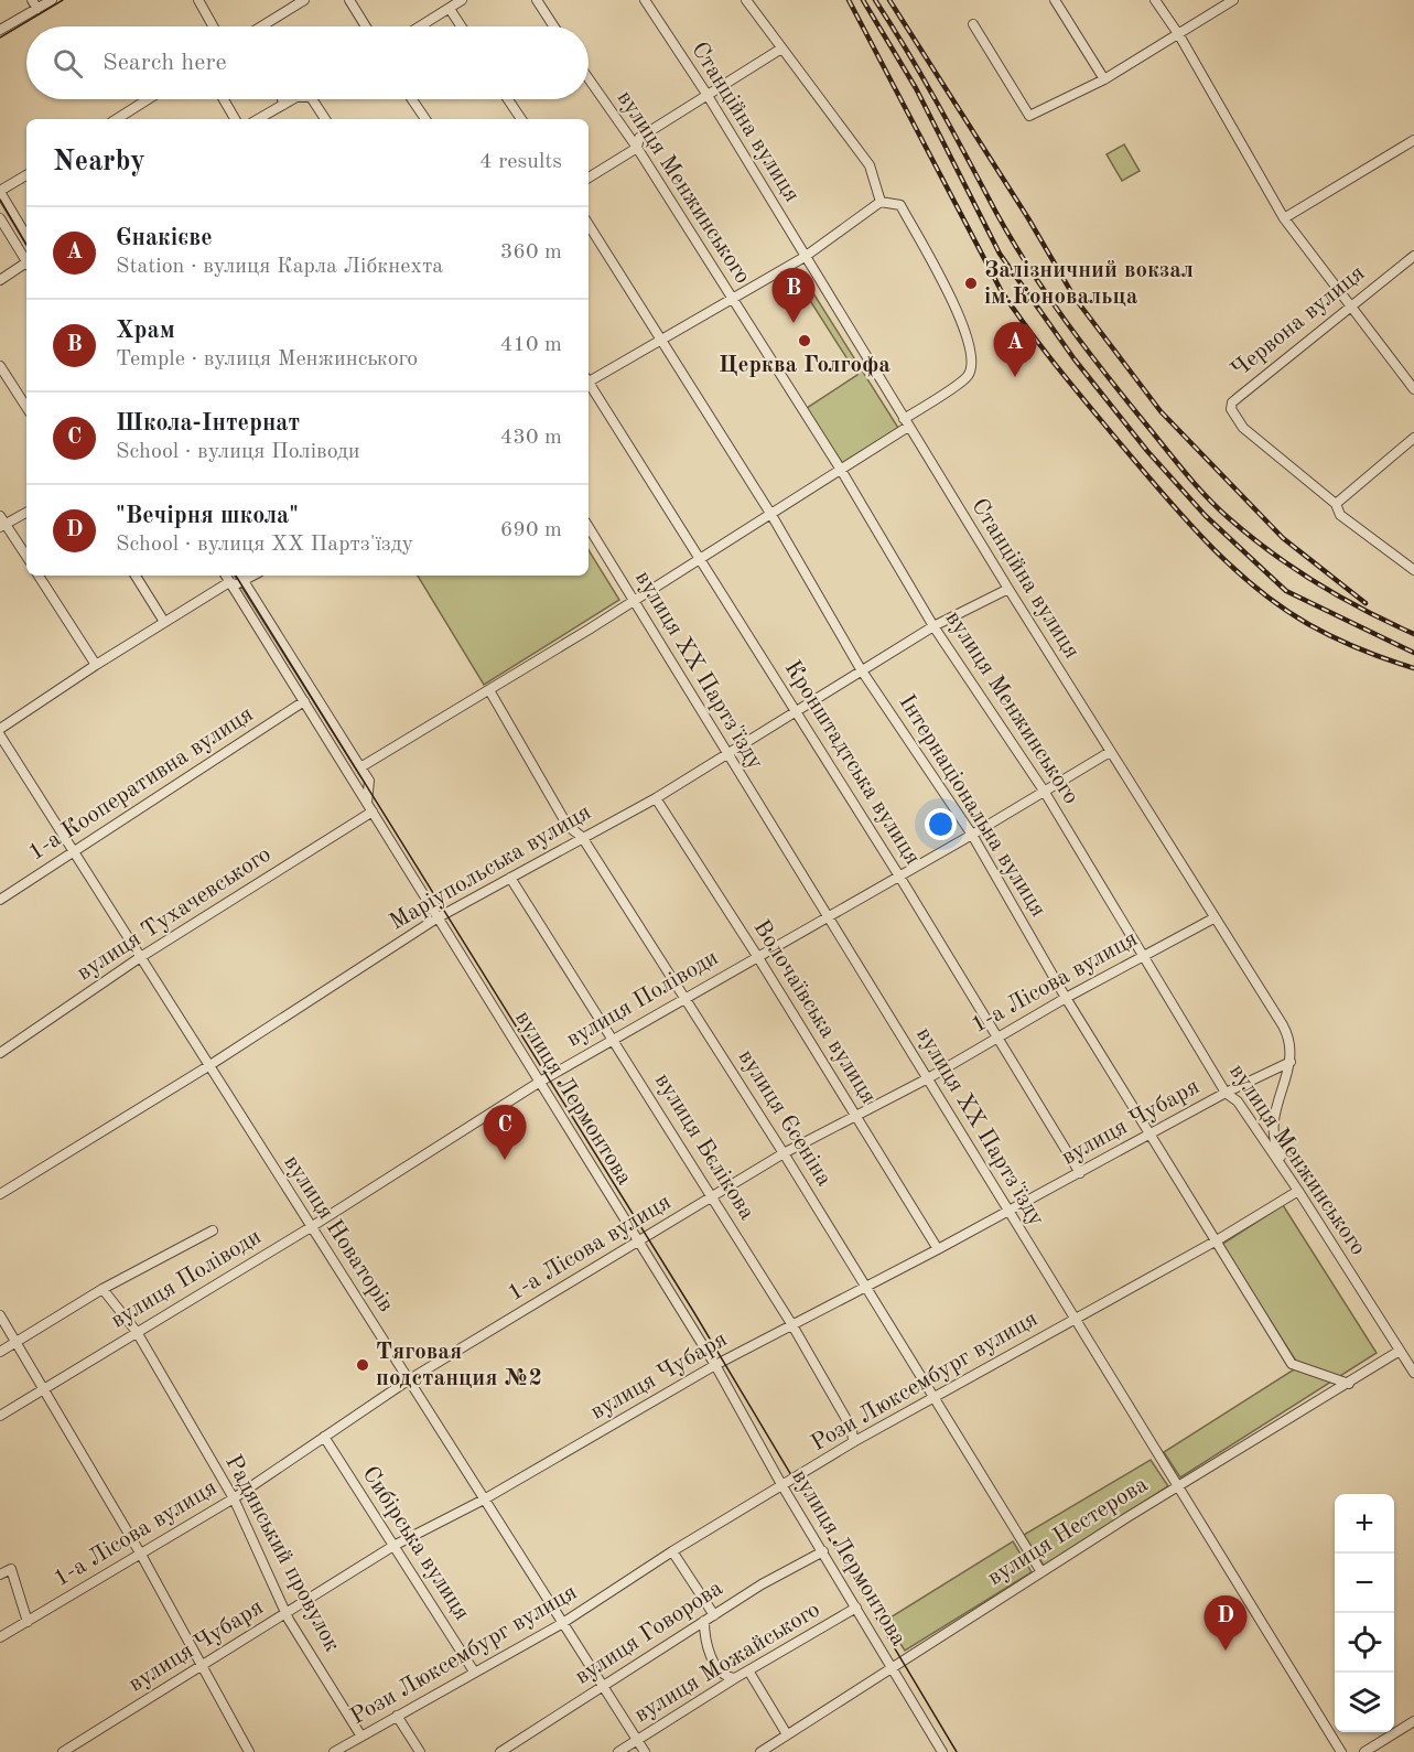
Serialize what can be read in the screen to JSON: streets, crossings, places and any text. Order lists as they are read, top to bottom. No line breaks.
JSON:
{"streets":{"street":["Станційна вулиця","вулиця Менжинського","Червона вулиця","вулиця XX Партз'їзду","Кронштадтська вулиця","1-а Кооперативна вулиця","Інтернаціональна вулиця","Маріупольська вулиця","вулиця Тухачевського","1-а Лісова вулиця","вулиця Поліводи","Волочаївська вулиця","вулиця Лермонтова","вулиця Єсеніна","вулиця Чубаря","вулиця Бєлікова","вулиця Новаторів","Рози Люксембург вулиця","вулиця Нестерова","Сибірська вулиця","Радянський провулок","вулиця Говорова","вулиця Можайського"]},"crossings":[["Станційна вулиця","вулиця Менжинського"],["Станційна вулиця","Маріупольська вулиця"],["Станційна вулиця","1-а Лісова вулиця"],["Станційна вулиця","вулиця Поліводи"],["Станційна вулиця","вулиця Чубаря"],["Станційна вулиця","Рози Люксембург вулиця"],["вулиця Менжинського","Маріупольська вулиця"],["вулиця Менжинського","1-а Лісова вулиця"],["вулиця Менжинського","вулиця Поліводи"],["вулиця Менжинського","вулиця Чубаря"],["вулиця Менжинського","Рози Люксембург вулиця"],["вулиця Менжинського","вулиця Нестерова"],["вулиця XX Партз'їзду","Маріупольська вулиця"],["вулиця XX Партз'їзду","1-а Лісова вулиця"],["вулиця XX Партз'їзду","вулиця Поліводи"],["вулиця XX Партз'їзду","вулиця Чубаря"],["вулиця XX Партз'їзду","Рози Люксембург вулиця"],["вулиця XX Партз'їзду","вулиця Нестерова"],["Кронштадтська вулиця","Маріупольська вулиця"],["Кронштадтська вулиця","1-а Лісова вулиця"],["Кронштадтська вулиця","вулиця Поліводи"],["Кронштадтська вулиця","вулиця Чубаря"],["1-а Кооперативна вулиця","вулиця Лермонтова"],["1-а Кооперативна вулиця","вулиця Новаторів"],["Інтернаціональна вулиця","Маріупольська вулиця"],["Інтернаціональна вулиця","1-а Лісова вулиця"],["Інтернаціональна вулиця","вулиця Поліводи"],["Інтернаціональна вулиця","вулиця Чубаря"],["Інтернаціональна вулиця","Рози Люксембург вулиця"],["Інтернаціональна вулиця","вулиця Нестерова"],["Маріупольська вулиця","Волочаївська вулиця"],["Маріупольська вулиця","вулиця Лермонтова"],["Маріупольська вулиця","вулиця Єсеніна"],["Маріупольська вулиця","вулиця Бєлікова"],["Маріупольська вулиця","вулиця Новаторів"],["вулиця Тухачевського","вулиця Лермонтова"],["вулиця Тухачевського","вулиця Новаторів"],["1-а Лісова вулиця","Волочаївська вулиця"],["1-а Лісова вулиця","вулиця Лермонтова"],["1-а Лісова вулиця","вулиця Єсеніна"],["1-а Лісова вулиця","вулиця Бєлікова"],["1-а Лісова вулиця","вулиця Новаторів"],["1-а Лісова вулиця","Сибірська вулиця"],["1-а Лісова вулиця","Радянський провулок"],["вулиця Поліводи","Волочаївська вулиця"],["вулиця Поліводи","вулиця Лермонтова"],["вулиця Поліводи","вулиця Єсеніна"],["вулиця Поліводи","вулиця Бєлікова"],["вулиця Поліводи","вулиця Новаторів"],["вулиця Поліводи","Радянський провулок"],["Волочаївська вулиця","вулиця Чубаря"],["вулиця Лермонтова","вулиця Чубаря"],["вулиця Лермонтова","Рози Люксембург вулиця"],["вулиця Лермонтова","вулиця Нестерова"],["вулиця Лермонтова","вулиця Говорова"],["вулиця Лермонтова","вулиця Можайського"],["вулиця Єсеніна","вулиця Чубаря"],["вулиця Єсеніна","Рози Люксембург вулиця"],["вулиця Єсеніна","вулиця Нестерова"],["вулиця Чубаря","вулиця Бєлікова"],["вулиця Чубаря","вулиця Новаторів"],["вулиця Чубаря","Сибірська вулиця"],["вулиця Чубаря","Радянський провулок"],["вулиця Бєлікова","Рози Люксембург вулиця"],["вулиця Новаторів","Рози Люксембург вулиця"],["вулиця Новаторів","вулиця Говорова"],["вулиця Новаторів","вулиця Можайського"],["Рози Люксембург вулиця","Сибірська вулиця"],["Рози Люксембург вулиця","Радянський провулок"]],"places":["Залізничний вокзал ім.Коновальца","Церква Голгофа","Тяговая подстанция №2"],"page":{"search":"Search here","heading":["Nearby","4 results"],"list":[{"mark":"A","name":"Єнакієве","note":"Station · вулиця Карла Лібкнехта","value":"360 m"},{"mark":"B","name":"Храм","note":"Temple · вулиця Менжинського","value":"410 m"},{"mark":"C","name":"Школа-Інтернат","note":"School · вулиця Поліводи","value":"430 m"},{"mark":"D","name":"\"Вечірня школа\"","note":"School · вулиця XX Партз'їзду","value":"690 m"}],"pins":["B","A","C","D"],"map_buttons":["+","−"]}}
